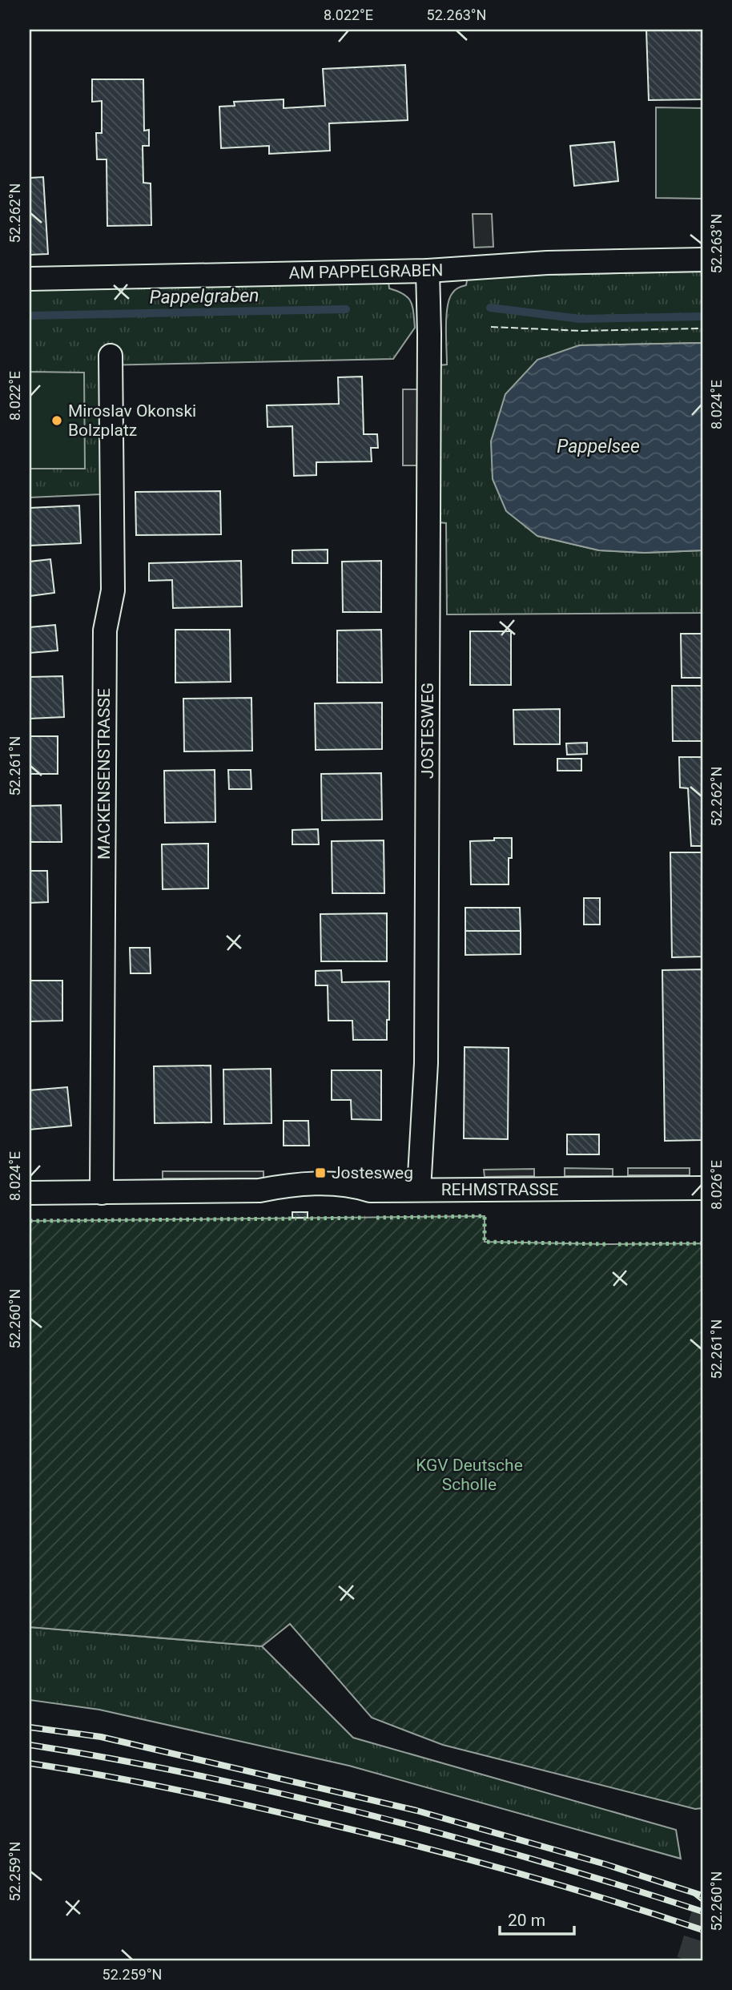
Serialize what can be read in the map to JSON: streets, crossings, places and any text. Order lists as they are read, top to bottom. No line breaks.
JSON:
{"streets":{"street":["AM PAPPELGRABEN","JOSTESWEG","MACKENSENSTRASSE","REHMSTRASSE"]},"crossings":[["AM PAPPELGRABEN","JOSTESWEG"],["JOSTESWEG","REHMSTRASSE"],["MACKENSENSTRASSE","REHMSTRASSE"]],"water":["Pappelgraben","Pappelsee"],"parks":["KGV Deutsche Scholle"],"places":{"other":["Miroslav Okonski Bolzplatz"],"transit":["Jostesweg"]},"scale_bar":"20 m","coordinates":["8.022°E","52.263°N","52.262°N","8.024°E","52.261°N","8.026°E","52.260°N","52.259°N"]}
